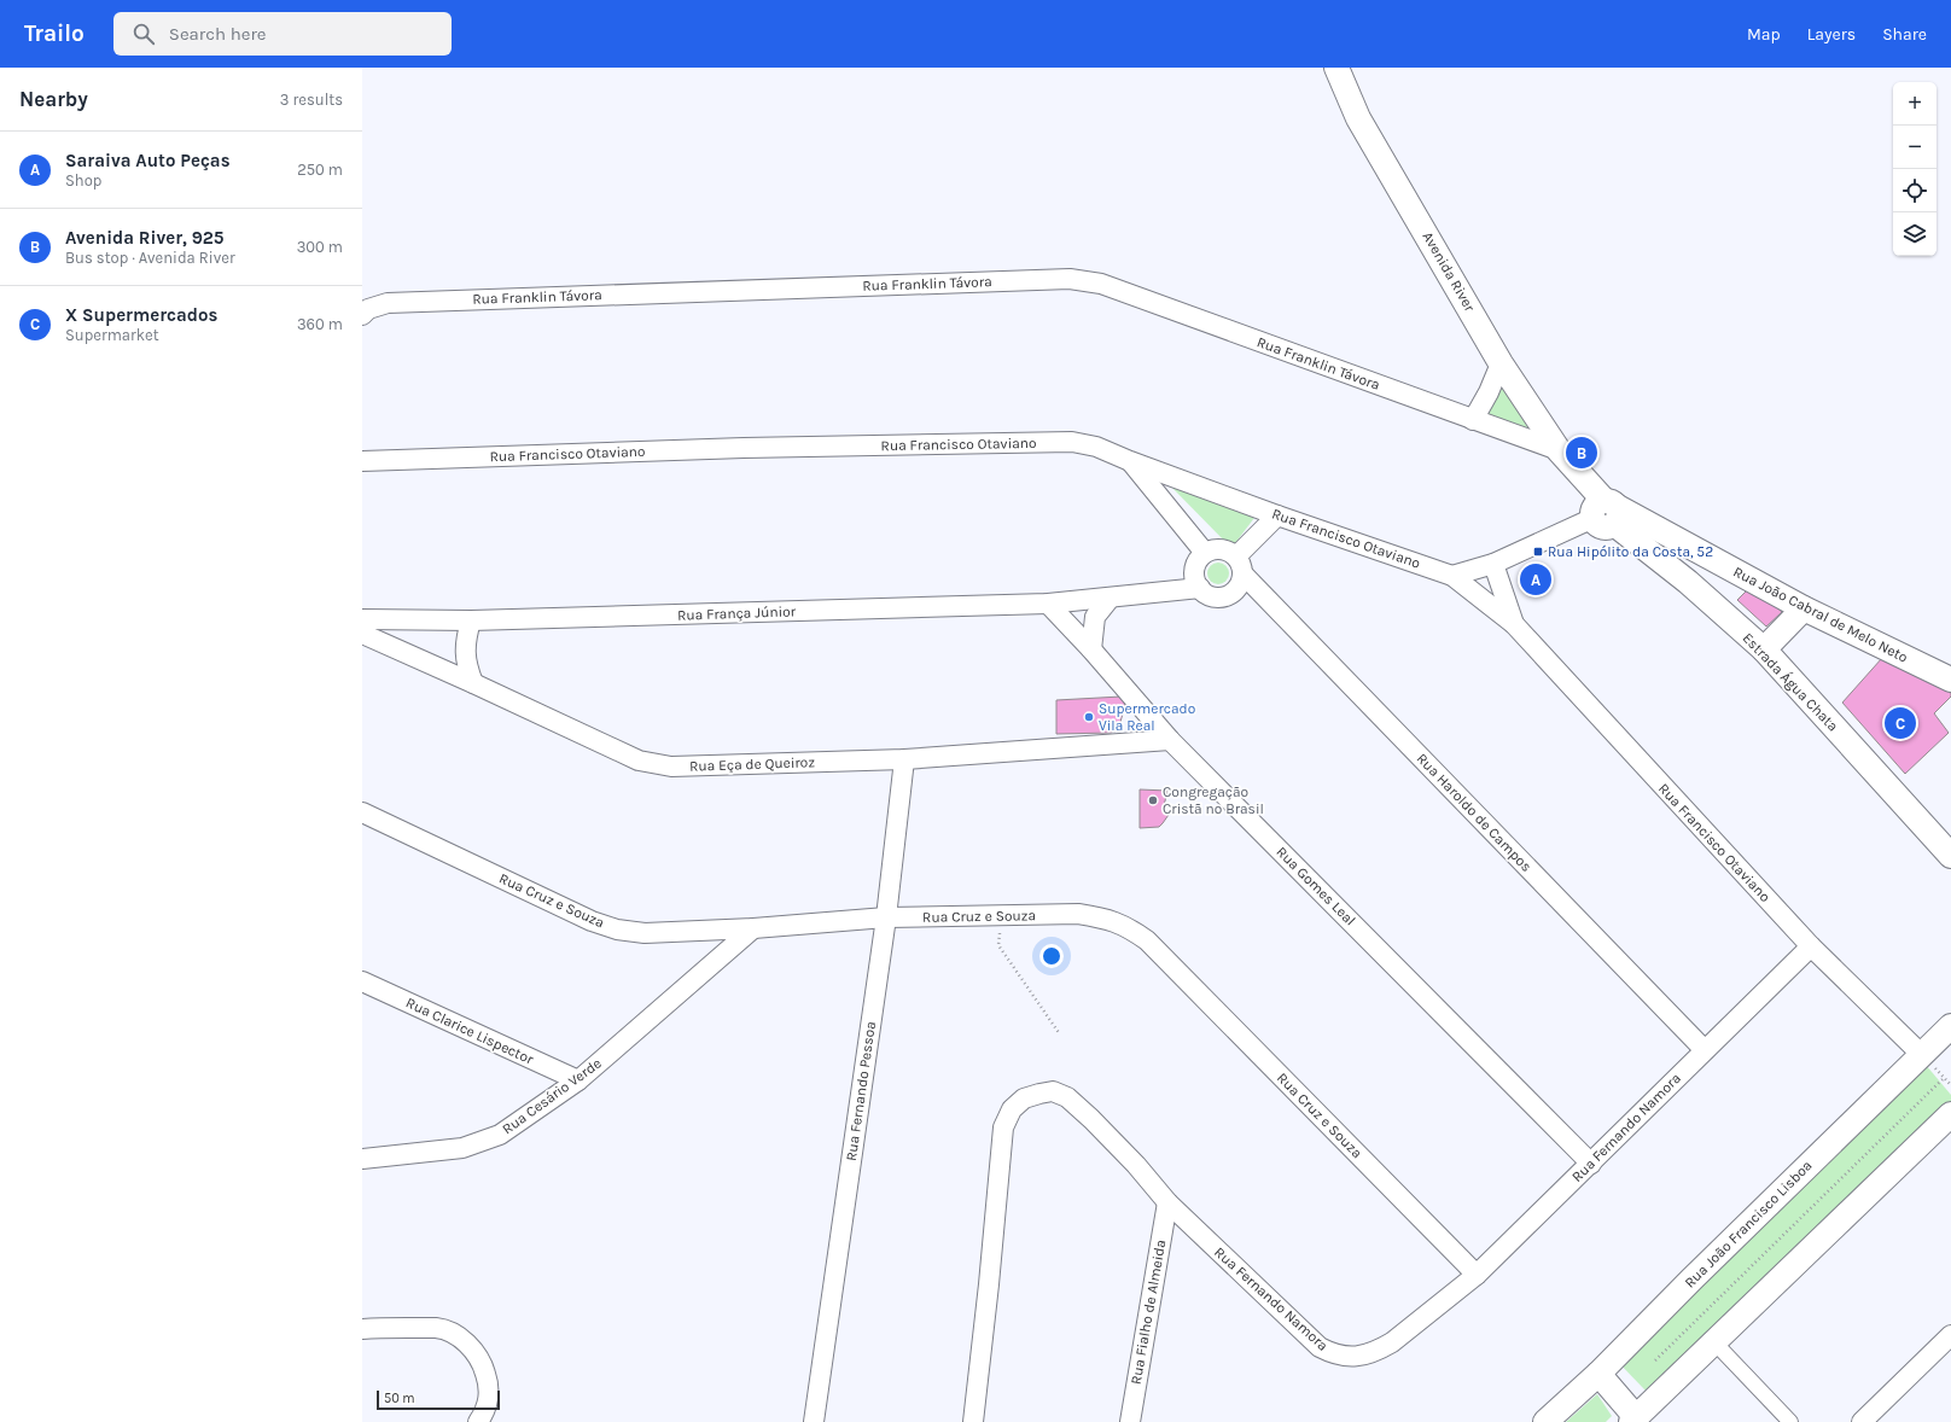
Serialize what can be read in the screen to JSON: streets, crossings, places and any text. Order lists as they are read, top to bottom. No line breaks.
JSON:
{"streets":{"street":["Avenida River","Rua Franklin Távora","Rua Francisco Otaviano","Rua França Júnior","Rua João Cabral de Melo Neto","Estrada Água Chata","Rua Eça de Queiroz","Rua Haroldo de Campos","Rua Gomes Leal","Rua Cruz e Souza","Rua Clarice Lispector","Rua Fernando Pessoa","Rua Cesário Verde","Rua Fernando Namora","Rua João Francisco Lisboa","Rua Fialho de Almeida"]},"crossings":[["Avenida River","Rua Franklin Távora"],["Avenida River","Rua João Cabral de Melo Neto"],["Avenida River","Estrada Água Chata"],["Rua Francisco Otaviano","Rua Fernando Namora"],["Rua Francisco Otaviano","Rua João Francisco Lisboa"],["Rua França Júnior","Rua Haroldo de Campos"],["Rua França Júnior","Rua Gomes Leal"],["Rua João Cabral de Melo Neto","Estrada Água Chata"],["Rua Eça de Queiroz","Rua Gomes Leal"],["Rua Eça de Queiroz","Rua Fernando Pessoa"],["Rua Haroldo de Campos","Rua Fernando Namora"],["Rua Gomes Leal","Rua Fernando Namora"],["Rua Cruz e Souza","Rua Fernando Pessoa"],["Rua Cruz e Souza","Rua Cesário Verde"],["Rua Cruz e Souza","Rua Fernando Namora"],["Rua Clarice Lispector","Rua Cesário Verde"],["Rua Fernando Namora","Rua Fialho de Almeida"]],"places":{"transit":["Rua Hipólito da Costa, 52"],"other":["Supermercado Vila Real","Congregação Cristã no Brasil"]},"scale_bar":"50 m","page":{"header":"Trailo","search":"Search here","nav":["Map","Layers","Share"],"heading":["Nearby","3 results"],"map_buttons":["+","−"],"list":[{"mark":"A","name":"Saraiva Auto Peças","note":"Shop","value":"250 m"},{"mark":"B","name":"Avenida River, 925","note":"Bus stop · Avenida River","value":"300 m"},{"mark":"C","name":"X Supermercados","note":"Supermarket","value":"360 m"}],"pins":["B","A","C"],"scale":"50 m"}}
